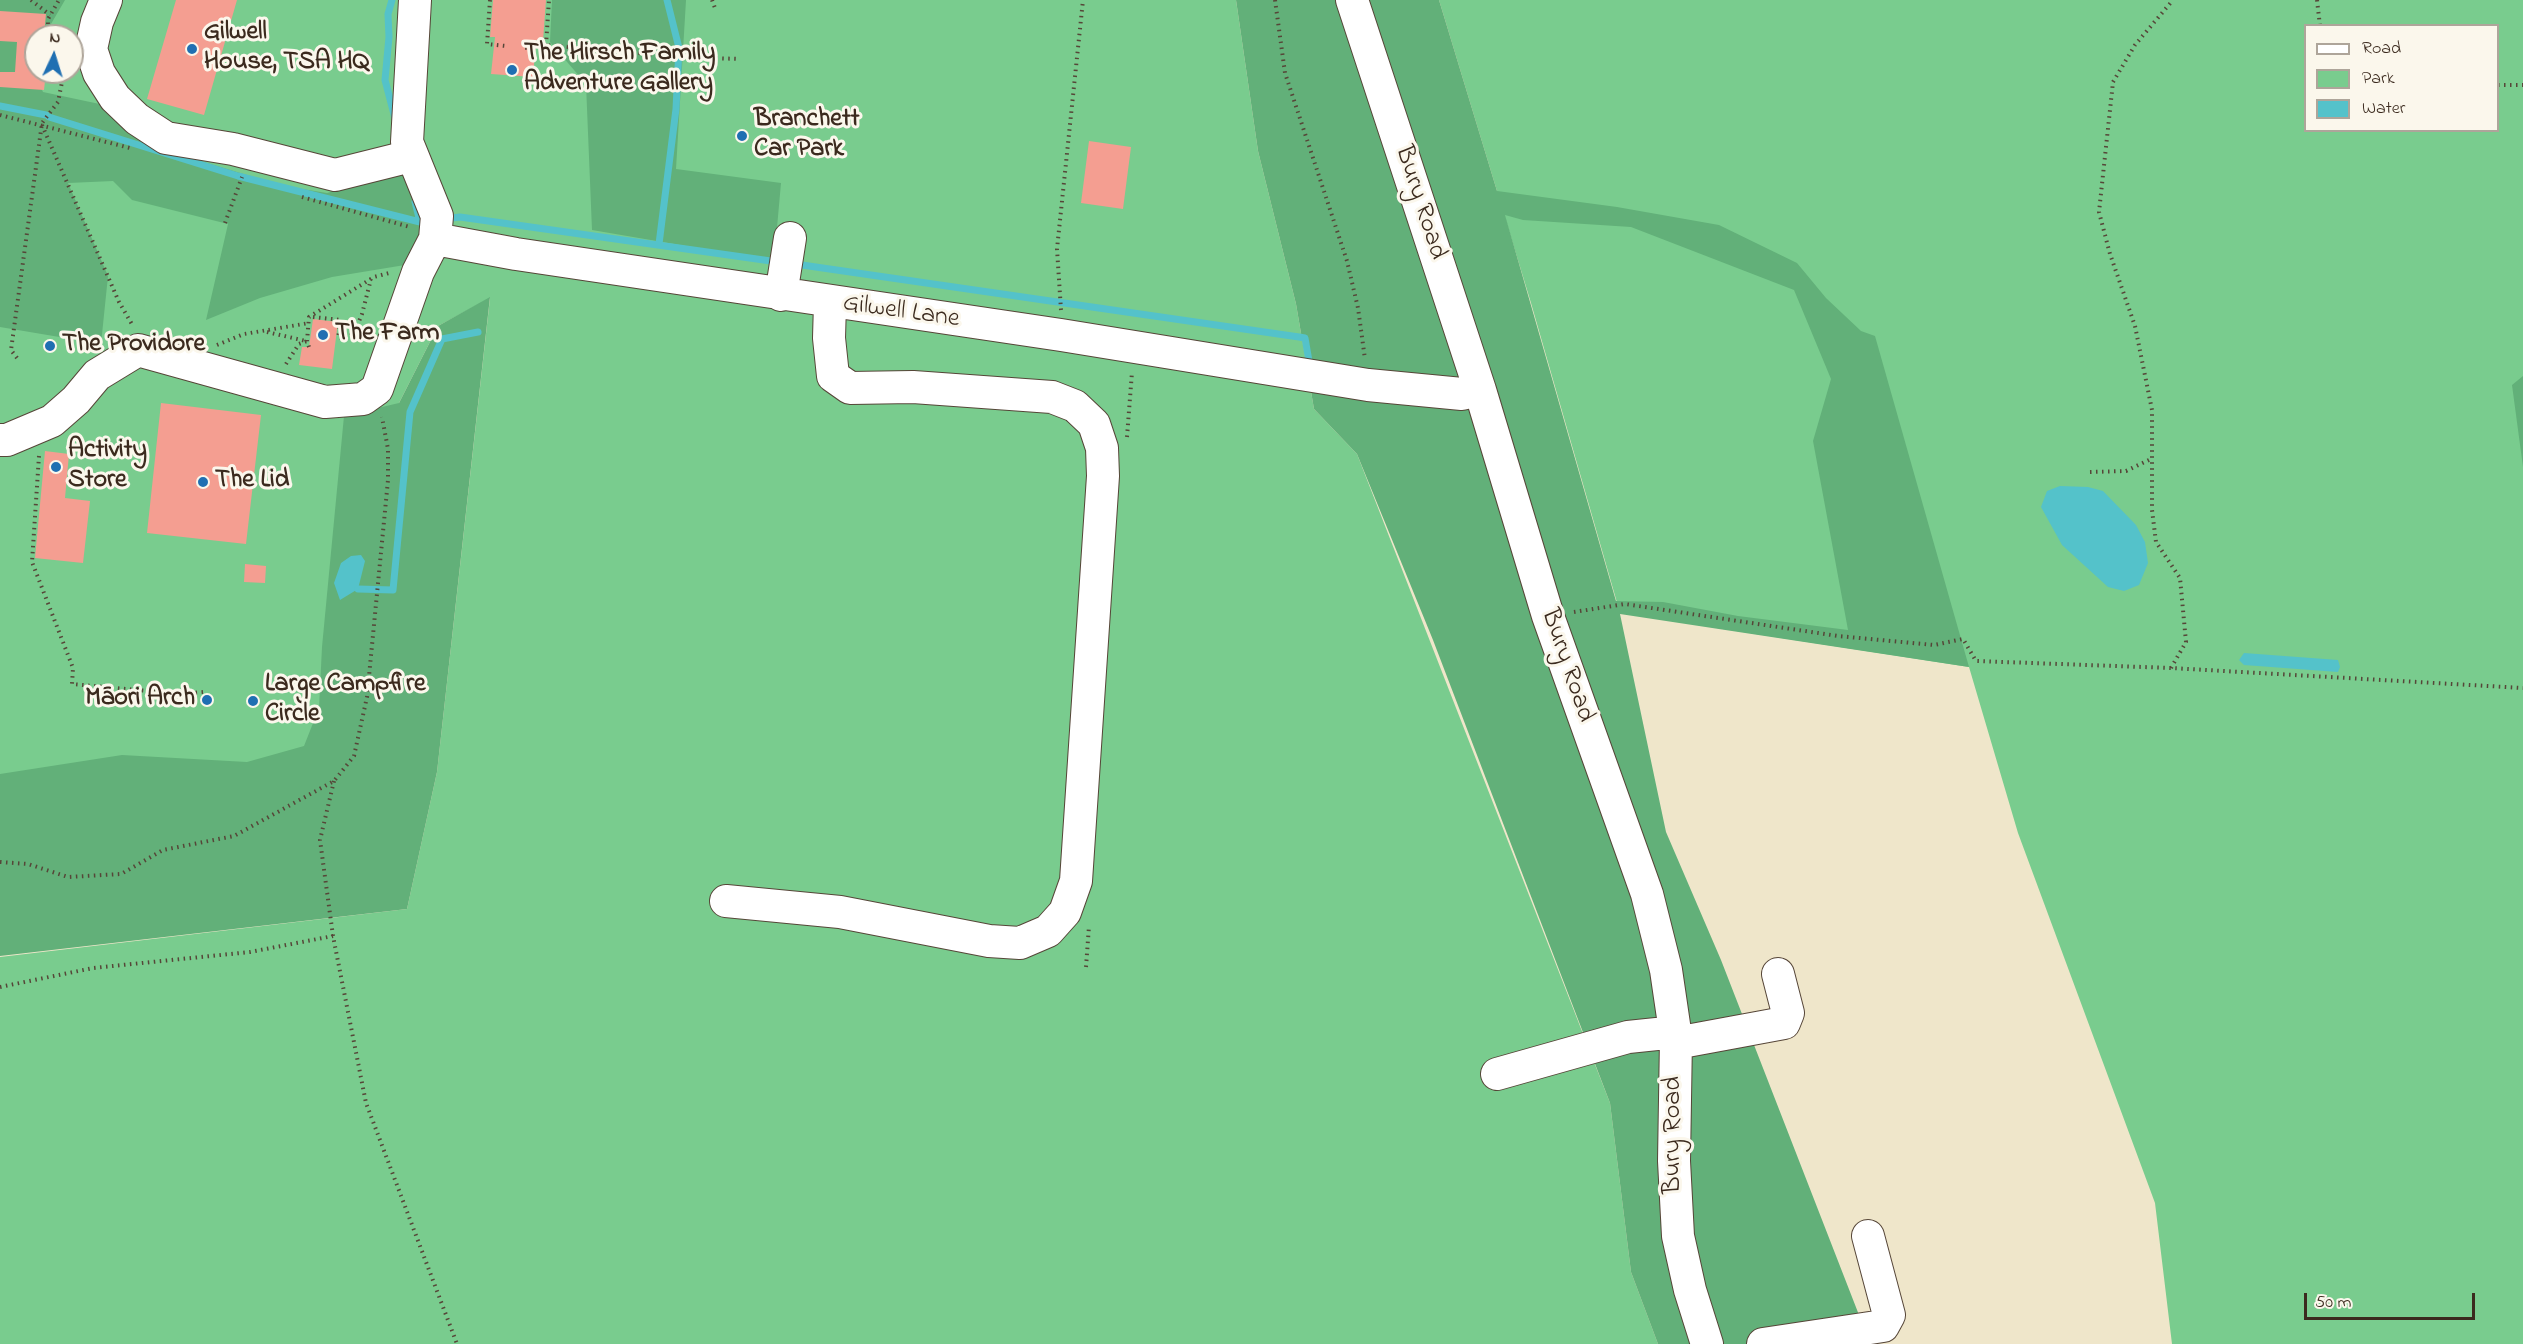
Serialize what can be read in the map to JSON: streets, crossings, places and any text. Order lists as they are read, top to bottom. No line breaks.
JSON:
{"streets":{"street":["Bury Road","Gilwell Lane"]},"crossings":[["Bury Road","Gilwell Lane"]],"places":["Gilwell House, TSA HQ","The Hirsch Family Adventure Gallery","Branchett Car Park","The Farm","The Providore","Activity Store","The Lid","Māori Arch","Large Campfire Circle"],"legend":["Road","Park","Water"],"scale_bar":"50 m","north":"top"}
